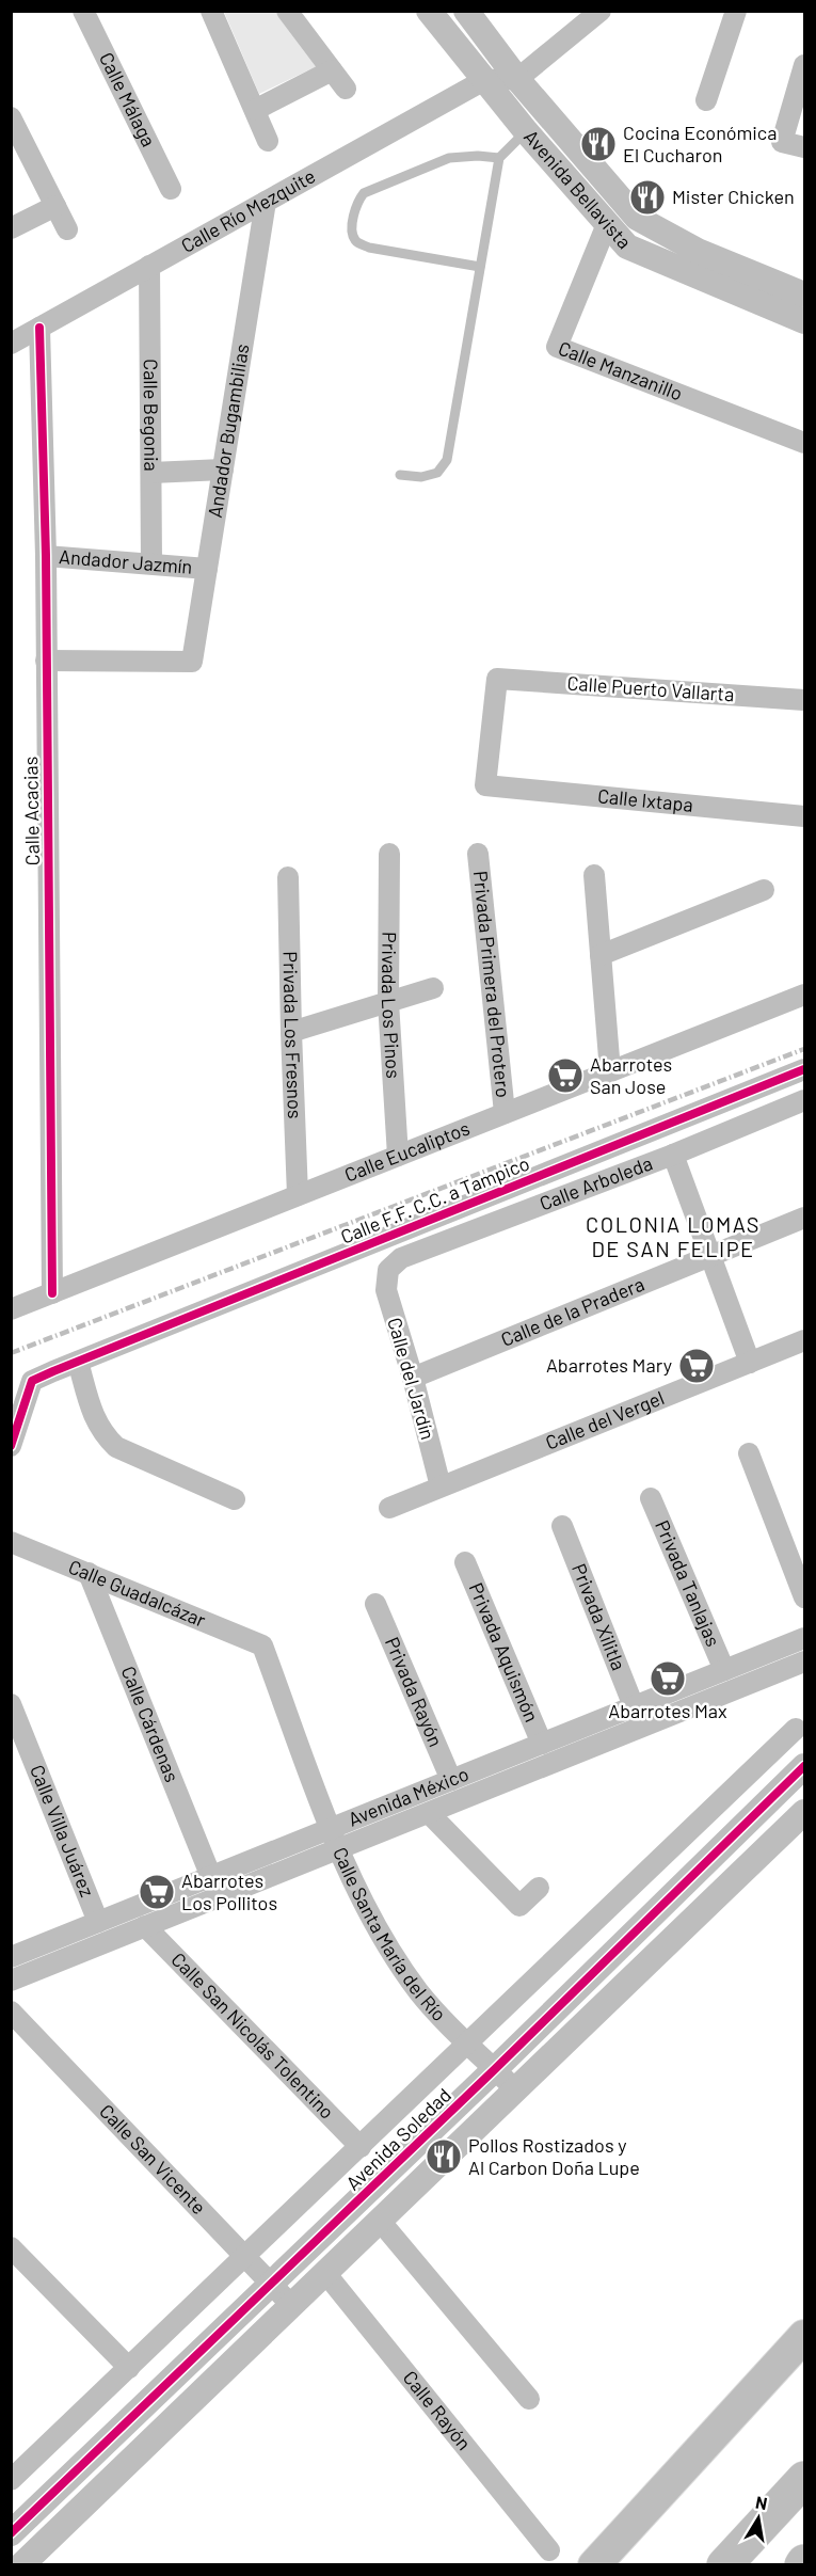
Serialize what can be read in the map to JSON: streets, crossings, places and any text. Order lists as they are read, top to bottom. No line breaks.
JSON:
{"streets":{"street":["Calle Málaga","Avenida Bellavista","Calle Río Mezquite","Calle Manzanillo","Calle Begonia","Andador Bugambilias","Andador Jazmín","Calle Puerto Vallarta","Calle Ixtapa","Calle Acacias","Privada Primera del Protero","Privada Los Pinos","Privada Los Fresnos","Calle Eucaliptos","Calle Arboleda","Calle F.F. C.C. a Tampico","Calle de la Pradera","Calle del Jardín","Calle del Vergel","Privada Tanlajas","Calle Guadalcázar","Privada Xilitla","Privada Aquismón","Privada Rayón","Calle Cárdenas","Avenida México","Calle Villa Juárez","Calle Santa María del Río","Calle San Nicolás Tolentino","Avenida Soledad","Calle San Vicente","Calle Rayón"]},"crossings":[["Avenida Bellavista","Calle Río Mezquite"],["Avenida Bellavista","Calle Manzanillo"],["Calle Río Mezquite","Calle Begonia"],["Calle Río Mezquite","Andador Bugambilias"],["Calle Río Mezquite","Calle Acacias"],["Calle Begonia","Andador Jazmín"],["Andador Bugambilias","Andador Jazmín"],["Andador Bugambilias","Calle Acacias"],["Andador Jazmín","Calle Acacias"],["Calle Puerto Vallarta","Calle Ixtapa"],["Calle Acacias","Calle Eucaliptos"],["Privada Primera del Protero","Calle Eucaliptos"],["Privada Los Pinos","Calle Eucaliptos"],["Privada Los Fresnos","Calle Eucaliptos"],["Calle Arboleda","Calle del Jardín"],["Calle de la Pradera","Calle del Jardín"],["Calle del Jardín","Calle del Vergel"],["Privada Tanlajas","Avenida México"],["Calle Guadalcázar","Calle Cárdenas"],["Calle Guadalcázar","Calle Santa María del Río"],["Privada Xilitla","Avenida México"],["Privada Aquismón","Avenida México"],["Privada Rayón","Avenida México"],["Calle Cárdenas","Avenida México"],["Avenida México","Calle Villa Juárez"],["Avenida México","Calle Santa María del Río"],["Avenida México","Calle San Nicolás Tolentino"],["Calle Santa María del Río","Avenida Soledad"],["Avenida Soledad","Calle San Vicente"]],"districts":["COLONIA LOMAS DE SAN FELIPE"],"places":{"restaurant":["Cocina Económica El Cucharon","Mister Chicken","Pollos Rostizados y Al Carbon Doña Lupe"],"supermarket":["Abarrotes San Jose","Abarrotes Mary","Abarrotes Max","Abarrotes Los Pollitos"]},"north":"top"}
